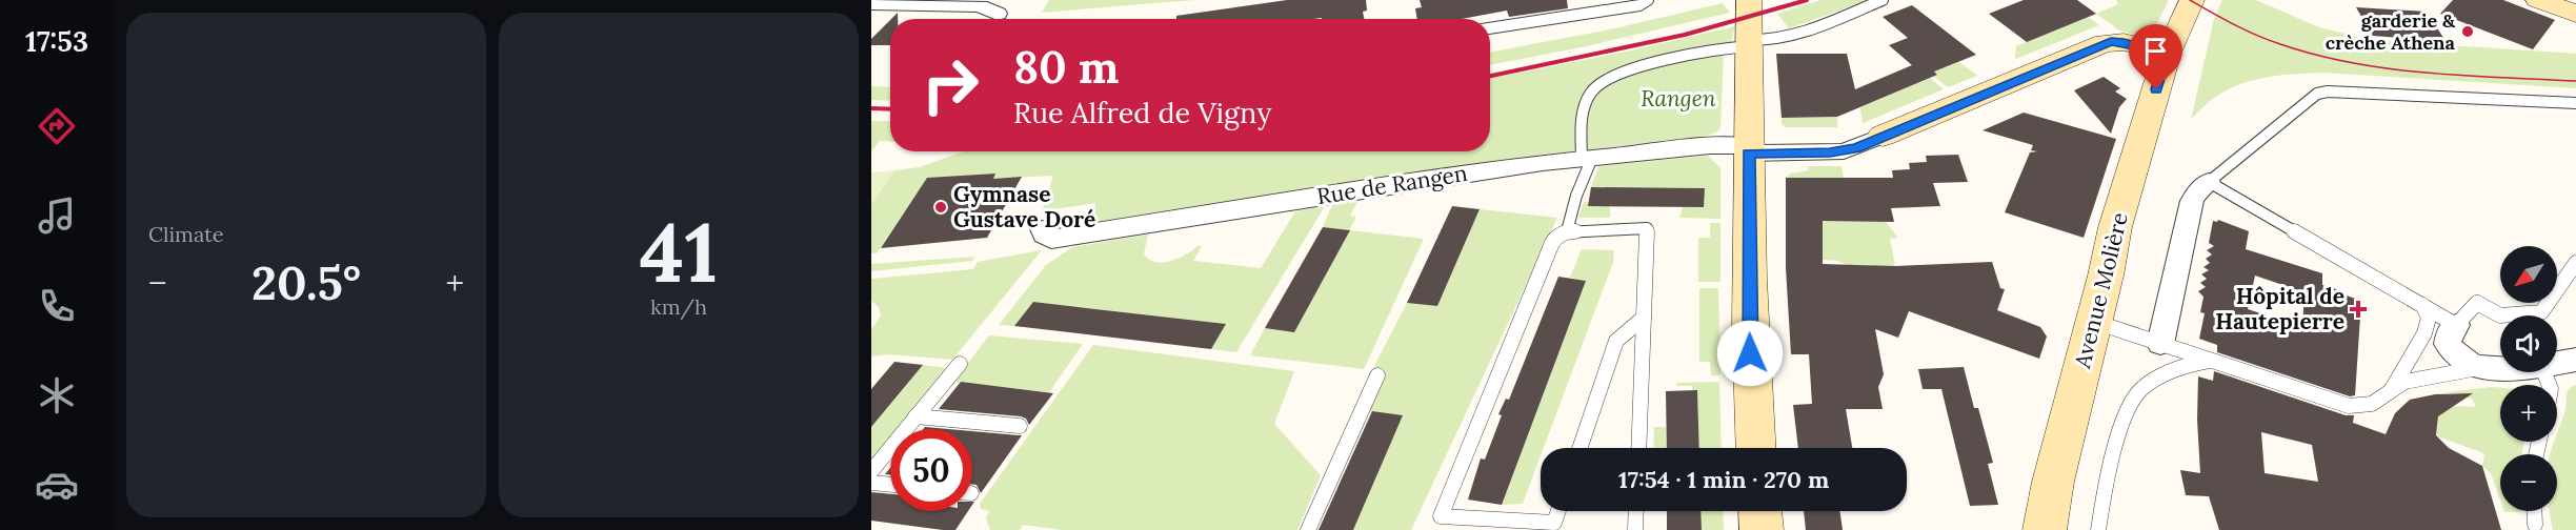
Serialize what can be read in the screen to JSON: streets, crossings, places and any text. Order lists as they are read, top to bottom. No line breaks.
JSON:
{"streets":{"street":["Rue de Rangen","Avenue Molière"]},"parks":["Rangen"],"places":{"other":["garderie & crèche Athena","Gymnase Gustave Doré"],"health":["Hôpital de Hautepierre"]},"north":"bottom left","page":{"tabs":"17:53","tile":["Climate",["41","km/h"]],"turn":["80 m","Rue Alfred de Vigny"],"map_buttons":["+","−"],"heat":["−","20.5°","+"],"limit":"50","trip":"17:54 · 1 min · 270 m"}}
